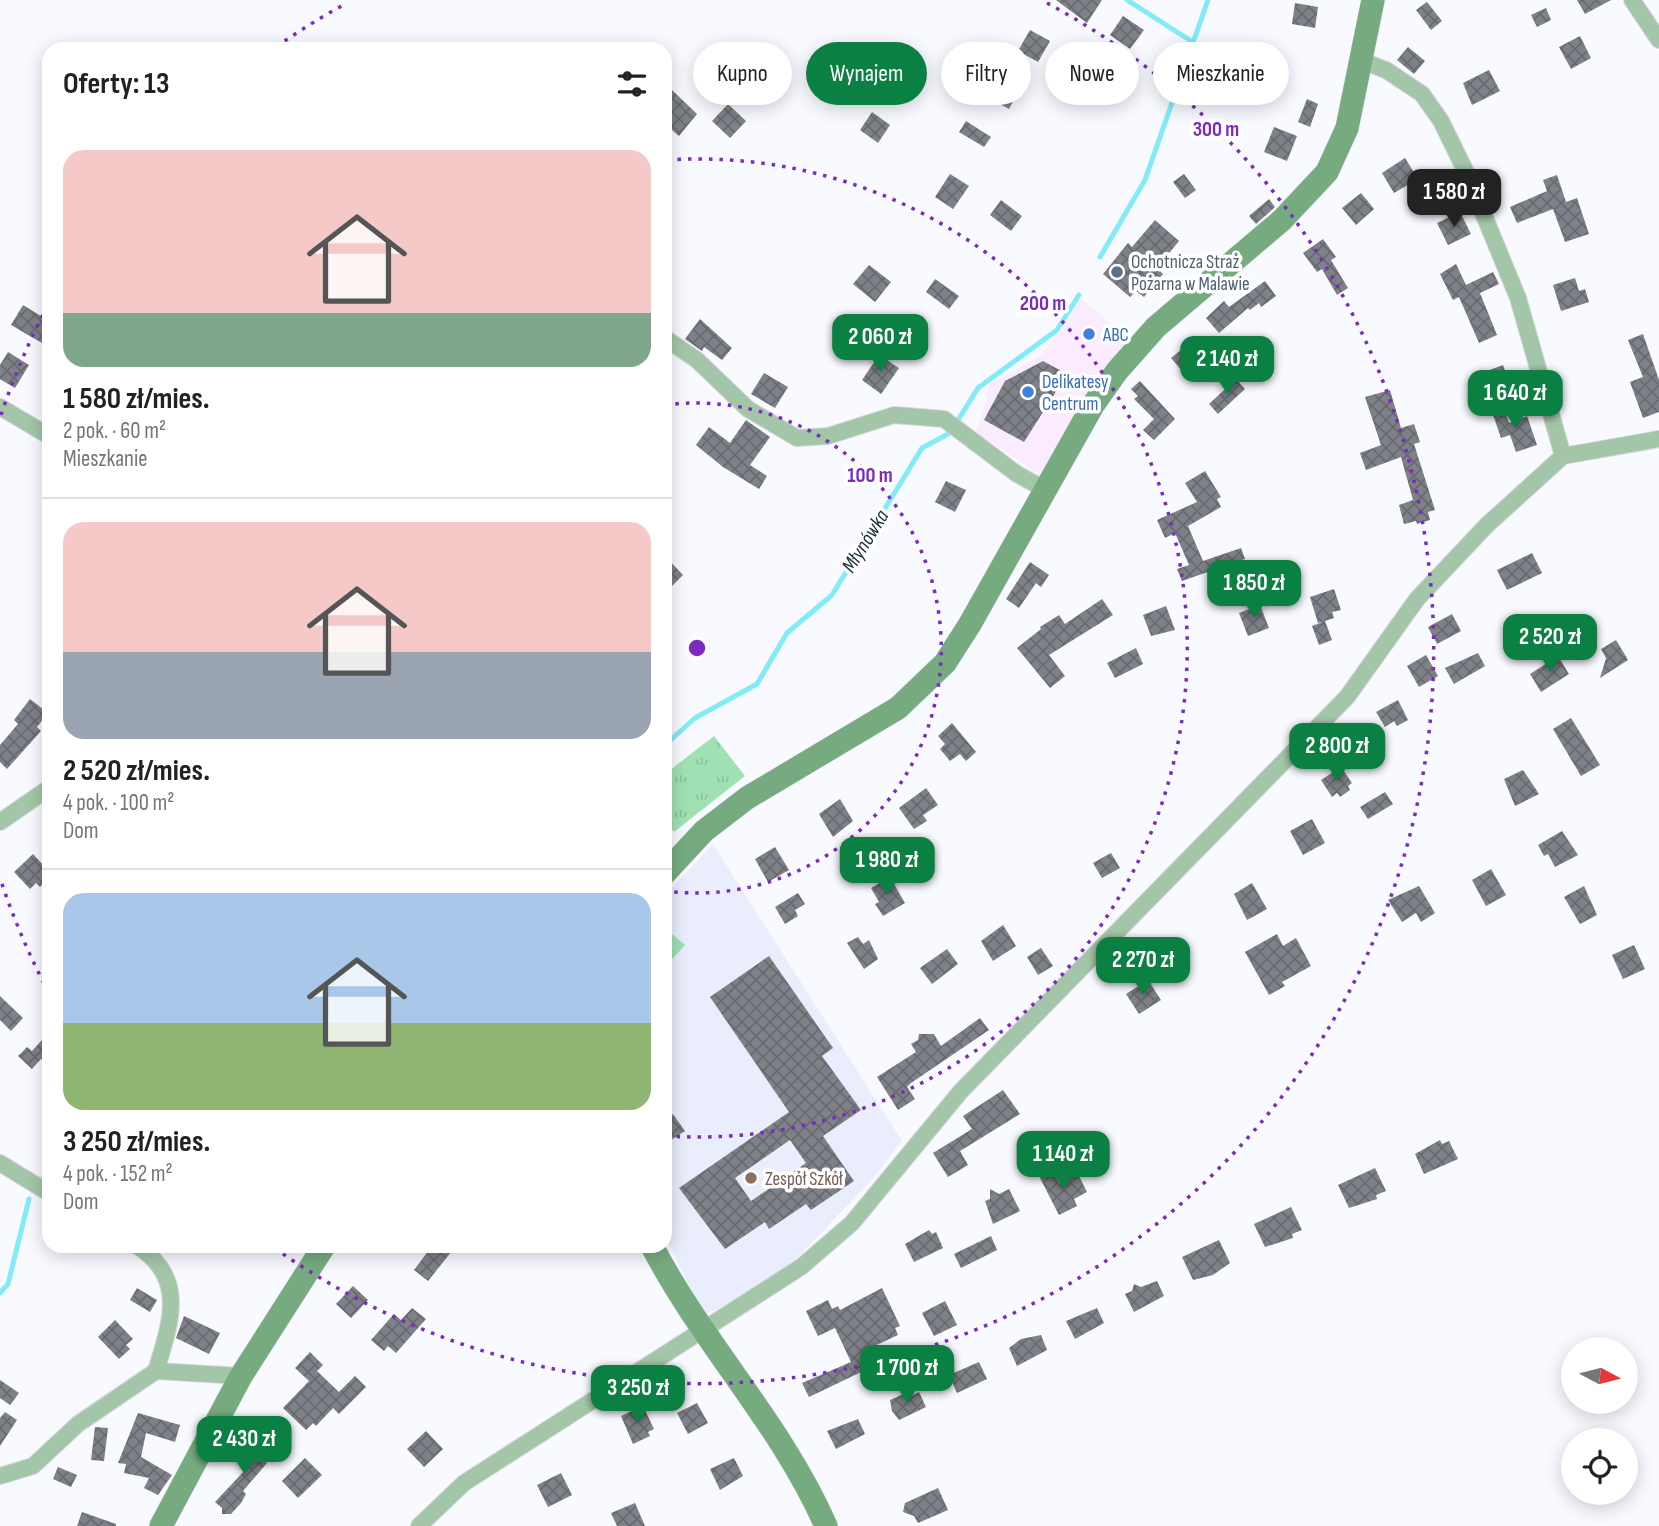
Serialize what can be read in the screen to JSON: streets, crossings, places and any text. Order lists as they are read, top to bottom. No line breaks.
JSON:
{"water":["Młynówka"],"places":["Ochotnicza Straż Pożarna w Malawie","ABC","Delikatesy Centrum","Zespół Szkół"],"north":"right","page":{"chip":["Kupno","Wynajem","Filtry","Nowe","Mieszkanie"],"heading":"Oferty: 13","list":[{"name":"1 580 zł/mies.","note":"2 pok. · 60 m² · Mieszkanie"},{"name":"2 520 zł/mies.","note":"4 pok. · 100 m² · Dom"},{"name":"3 250 zł/mies.","note":"4 pok. · 152 m² · Dom"}],"price":["1 580 zł","2 060 zł","2 140 zł","1 640 zł","1 850 zł","2 520 zł","2 800 zł","1 980 zł","2 270 zł","1 140 zł","1 700 zł","3 250 zł","2 430 zł"]},"rings":["300 m","200 m","100 m"]}
